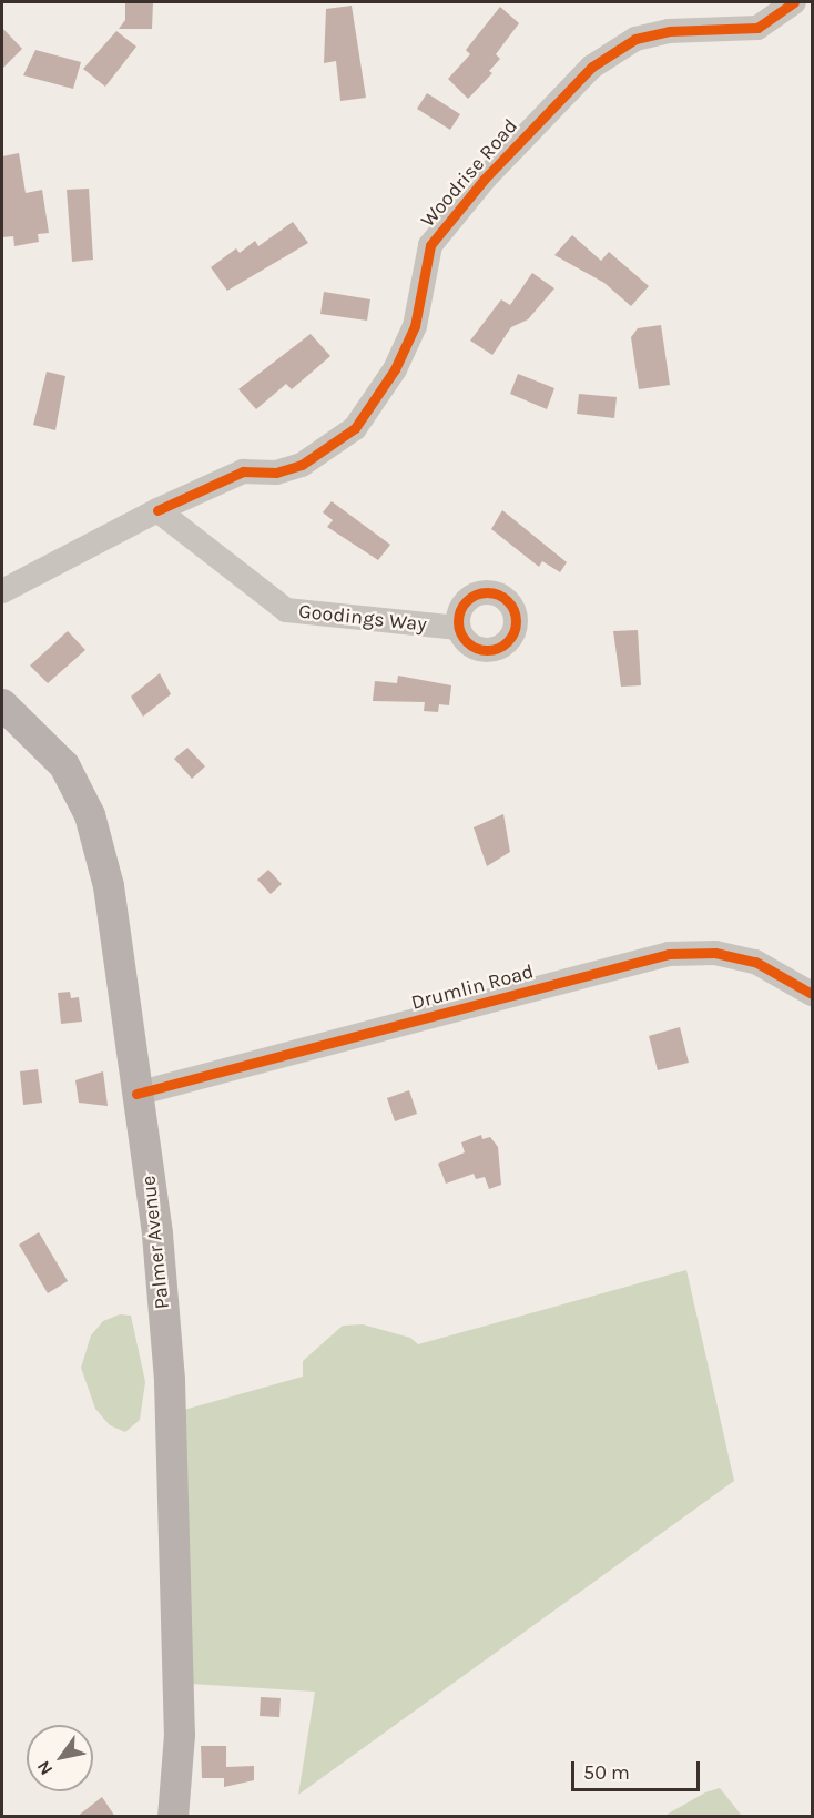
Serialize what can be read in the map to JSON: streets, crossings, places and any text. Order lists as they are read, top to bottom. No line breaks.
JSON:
{"streets":{"main road":["Palmer Avenue"],"street":["Woodrise Road","Goodings Way","Drumlin Road"]},"crossings":[["Woodrise Road","Goodings Way"],["Drumlin Road","Palmer Avenue"]],"scale_bar":"50 m","north":"bottom left"}
